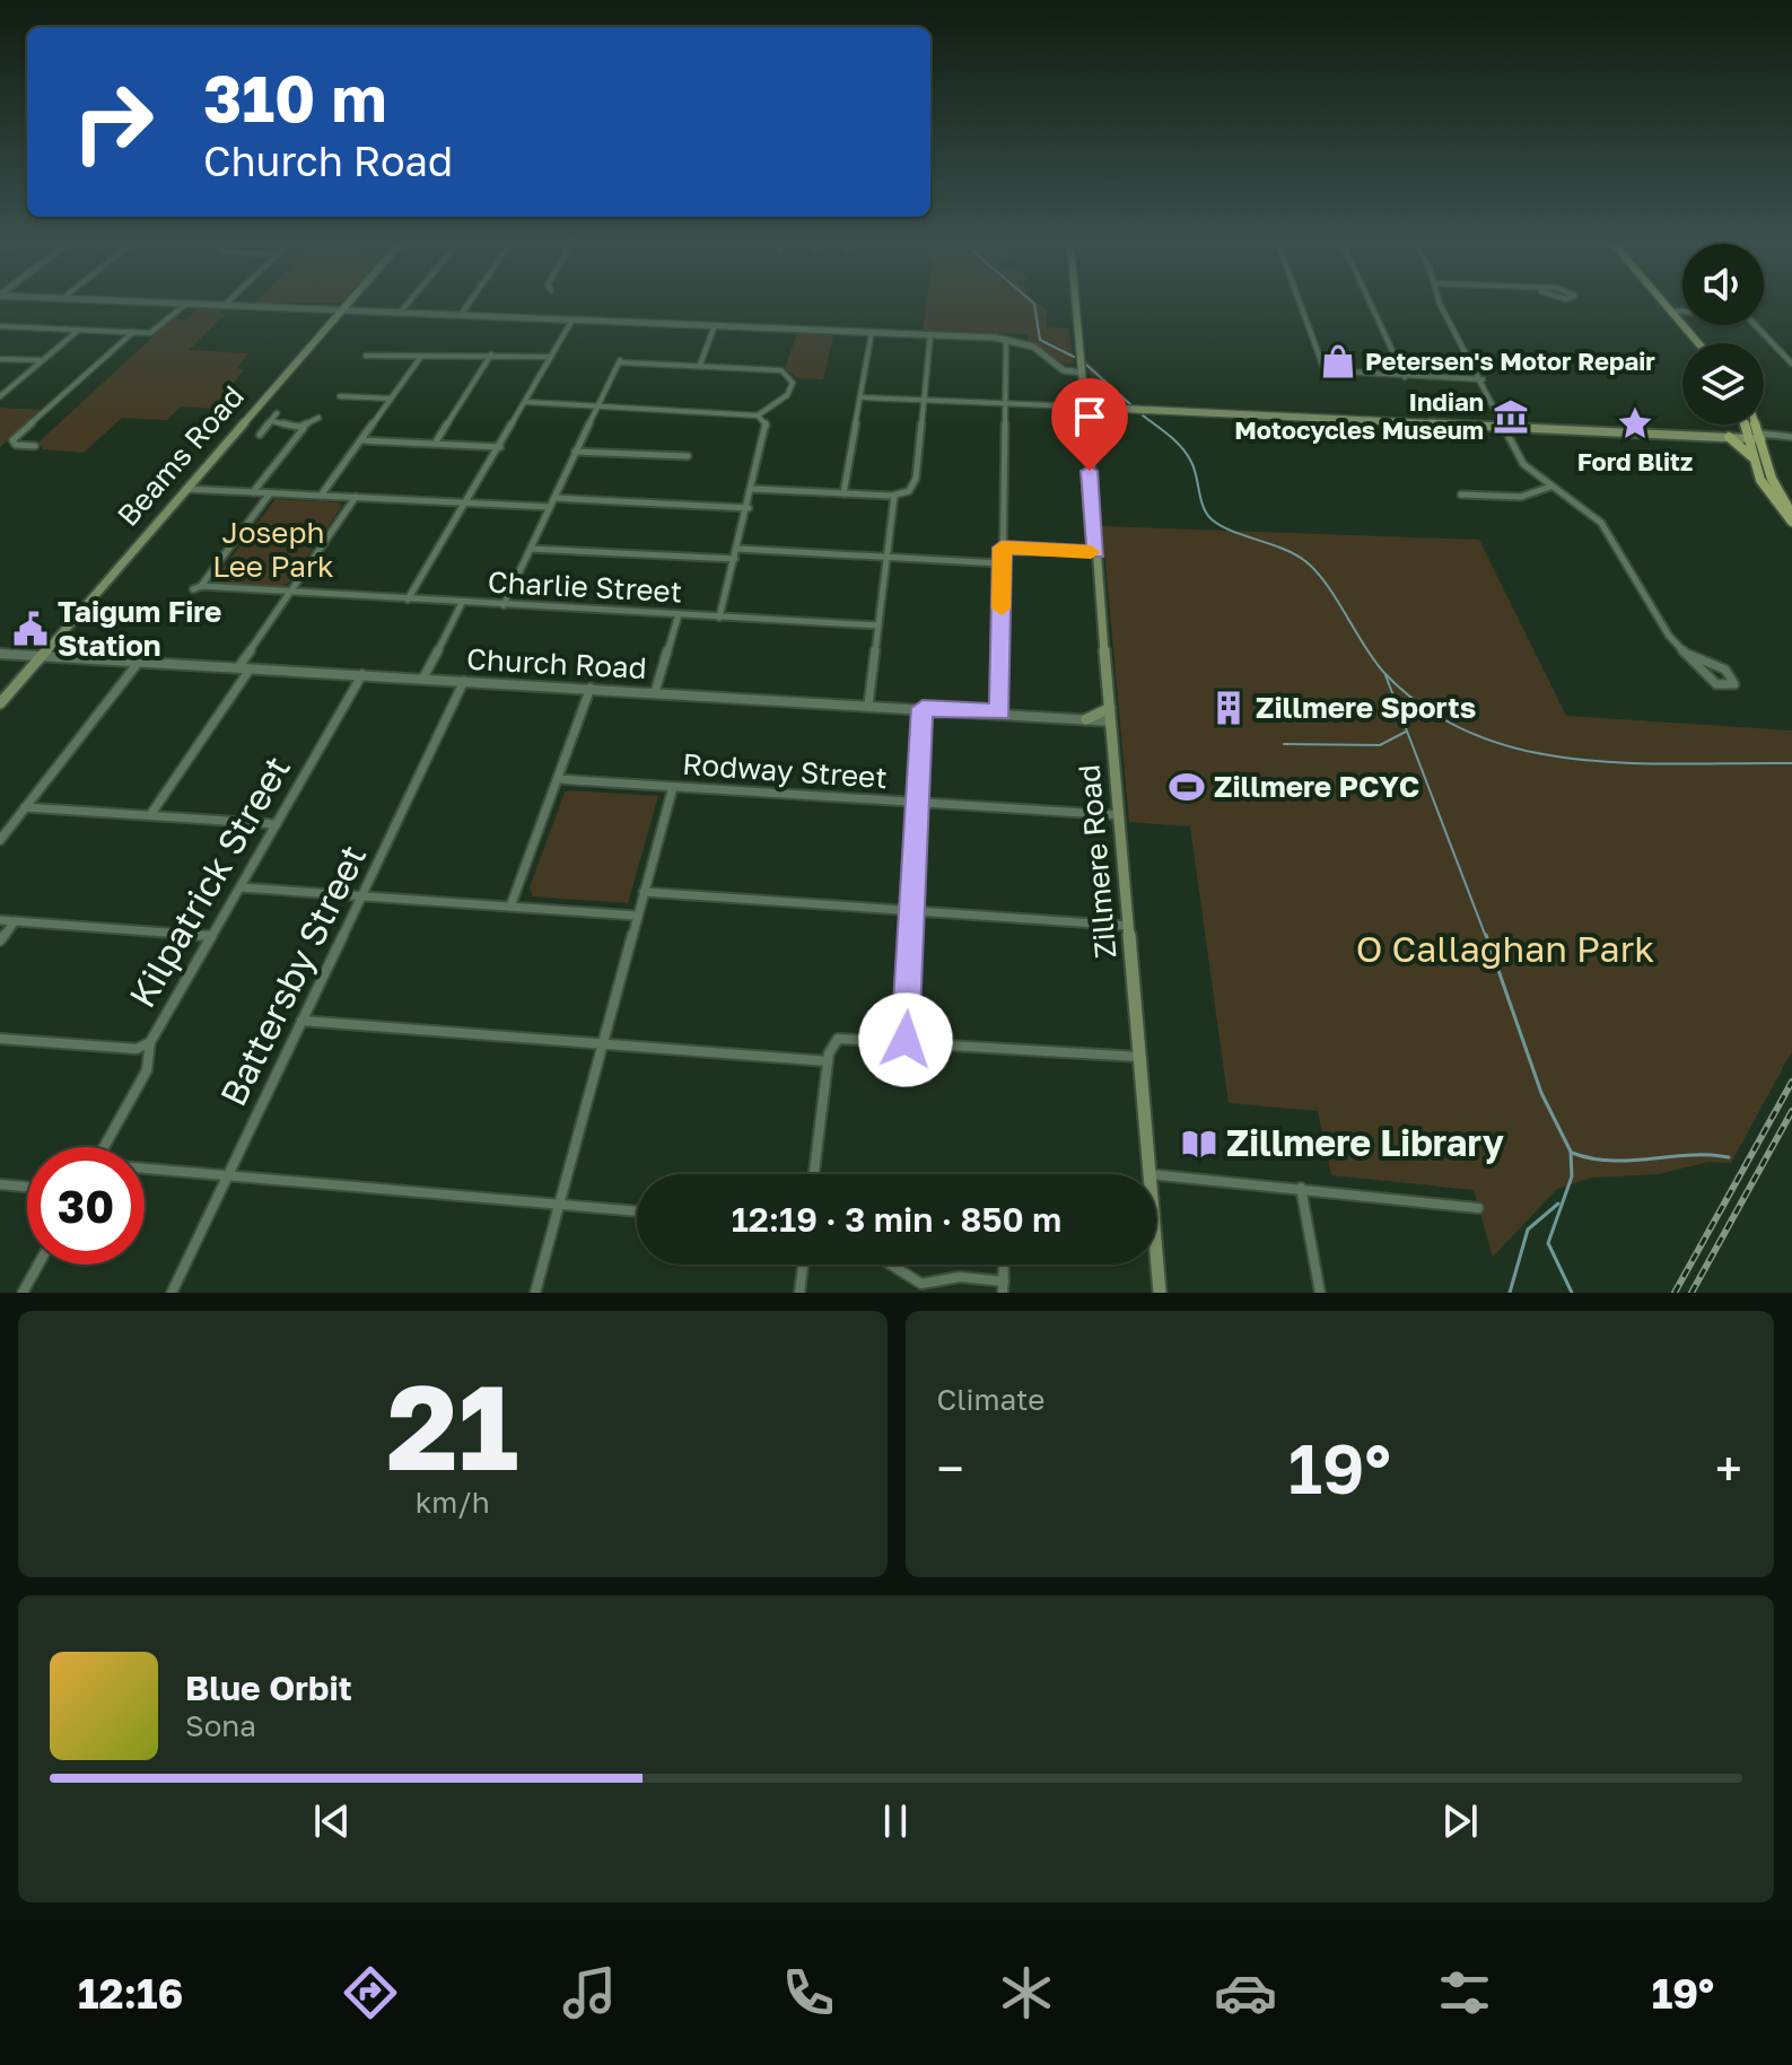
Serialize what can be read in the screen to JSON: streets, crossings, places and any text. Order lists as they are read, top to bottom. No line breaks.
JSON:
{"streets":{"main road":["Beams Road","Zillmere Road"],"street":["Charlie Street","Church Road","Rodway Street","Kilpatrick Street","Battersby Street"]},"crossings":[["Beams Road","Church Road"],["Church Road","Kilpatrick Street"],["Church Road","Battersby Street"],["Rodway Street","Zillmere Road"]],"parks":["Joseph Lee Park","O Callaghan Park"],"places":{"shop":["Petersen's Motor Repair"],"museum":["Indian Motocycles Museum"],"place":["Ford Blitz"],"public building":["Taigum Fire Station"],"building":["Zillmere Sports"],"sports":["Zillmere PCYC"],"library":["Zillmere Library"]},"page":{"turn":["310 m","Church Road"],"limit":"30","trip":"12:19 · 3 min · 850 m","tile":[["21","km/h"],"Climate"],"heat":["−","19°","+"],"song":["Blue Orbit","Sona"],"tabs":["12:16","19°"]}}
